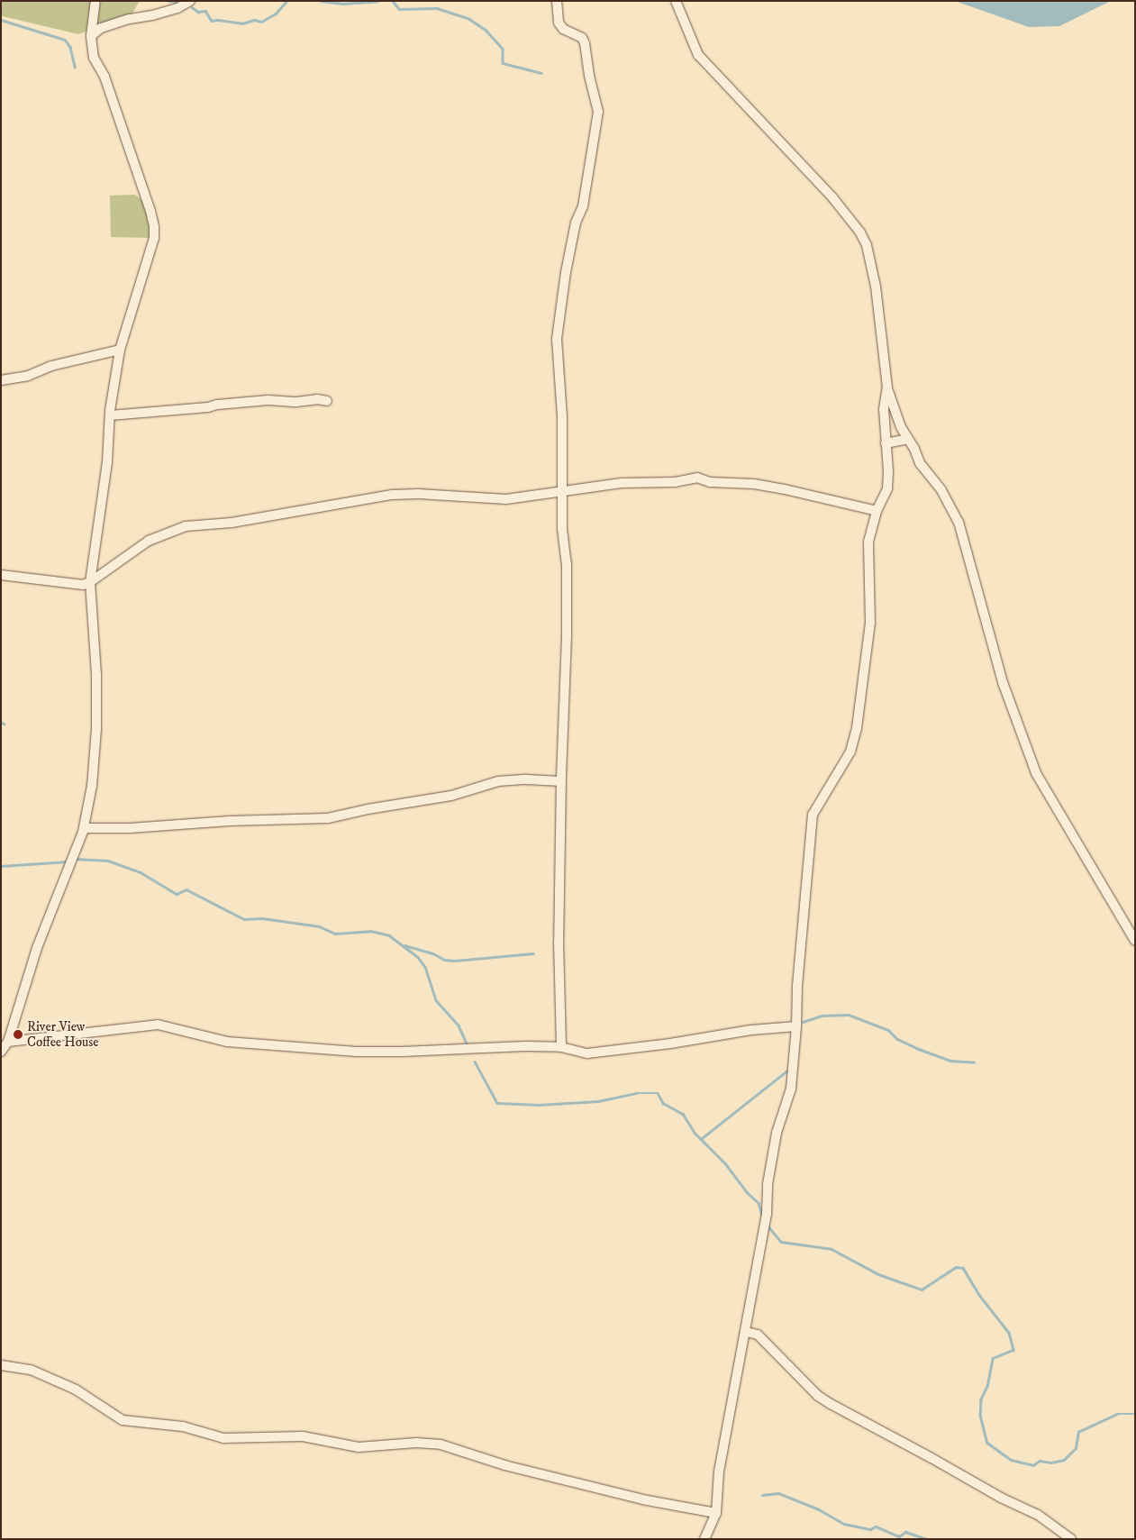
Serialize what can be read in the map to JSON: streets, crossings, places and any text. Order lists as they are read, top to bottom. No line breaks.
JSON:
{"places":["River View Coffee House"]}
